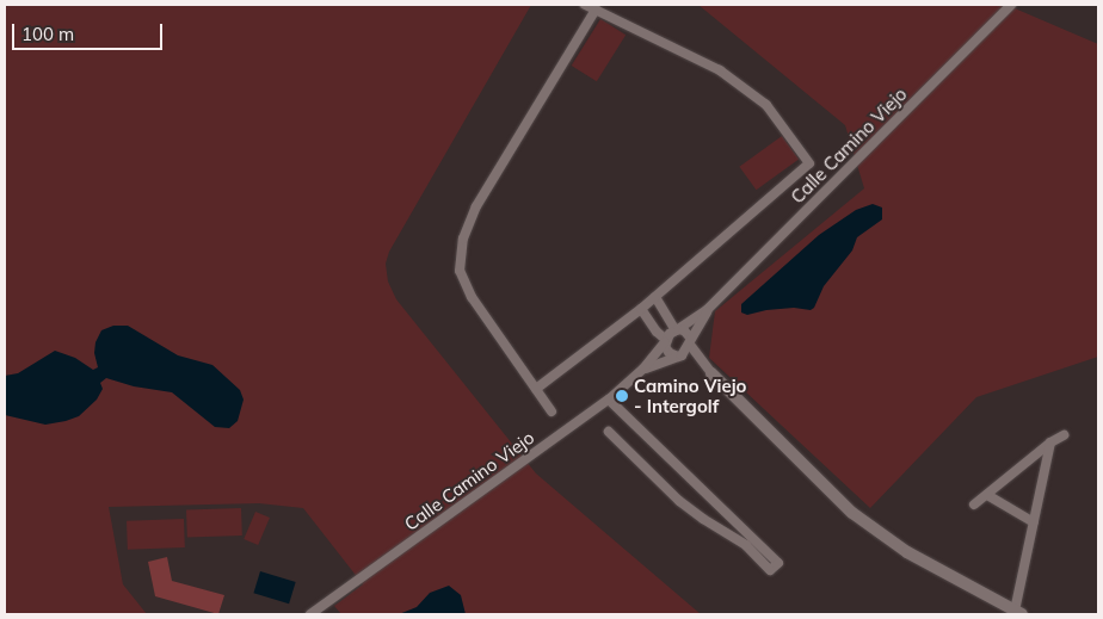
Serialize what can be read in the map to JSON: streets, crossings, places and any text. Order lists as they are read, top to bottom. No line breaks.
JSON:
{"streets":{"street":["Calle Camino Viejo"]},"places":["Camino Viejo - Intergolf"],"scale_bar":"100 m"}
